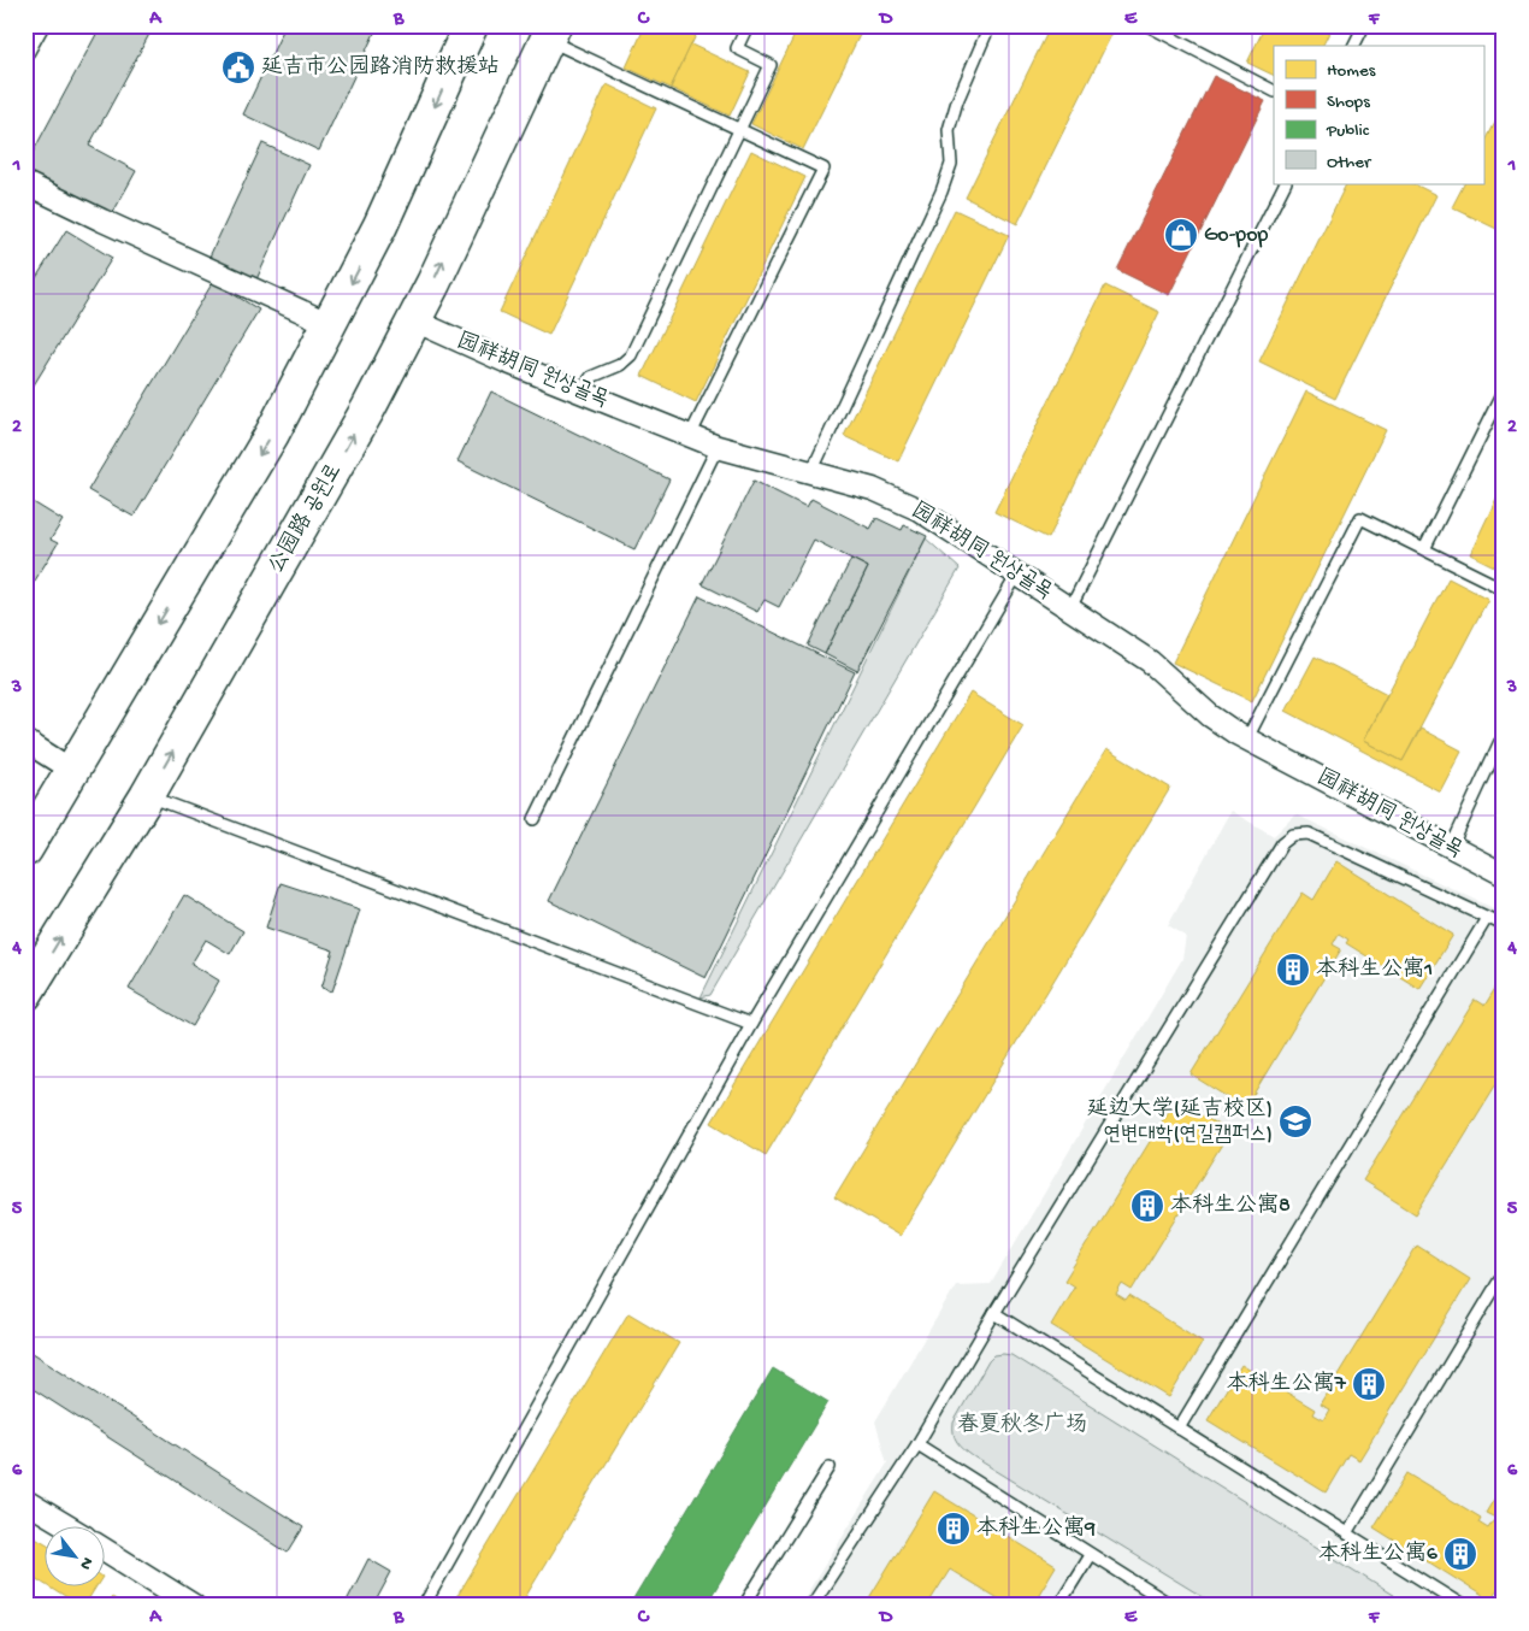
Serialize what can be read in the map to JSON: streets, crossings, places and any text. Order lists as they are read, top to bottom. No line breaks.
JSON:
{"streets":{"main road":["公园路 공원로"],"street":["园祥胡同 원상골목"]},"crossings":[["园祥胡同 원상골목","公园路 공원로"]],"parks":["春夏秋冬广场"],"places":{"public building":["延吉市公园路消防救援站"],"shop":["Go-pop"],"building":["本科生公寓1","本科生公寓8","本科生公寓7","本科生公寓9","本科生公寓6"],"school or university":["延边大学(延吉校区) 연변대학(연길캠퍼스)"]},"legend":["Homes","Shops","Public","Other"],"north":"bottom right","grid":{"columns":["A","B","C","D","E","F"],"rows":["1","2","3","4","5","6"]}}
